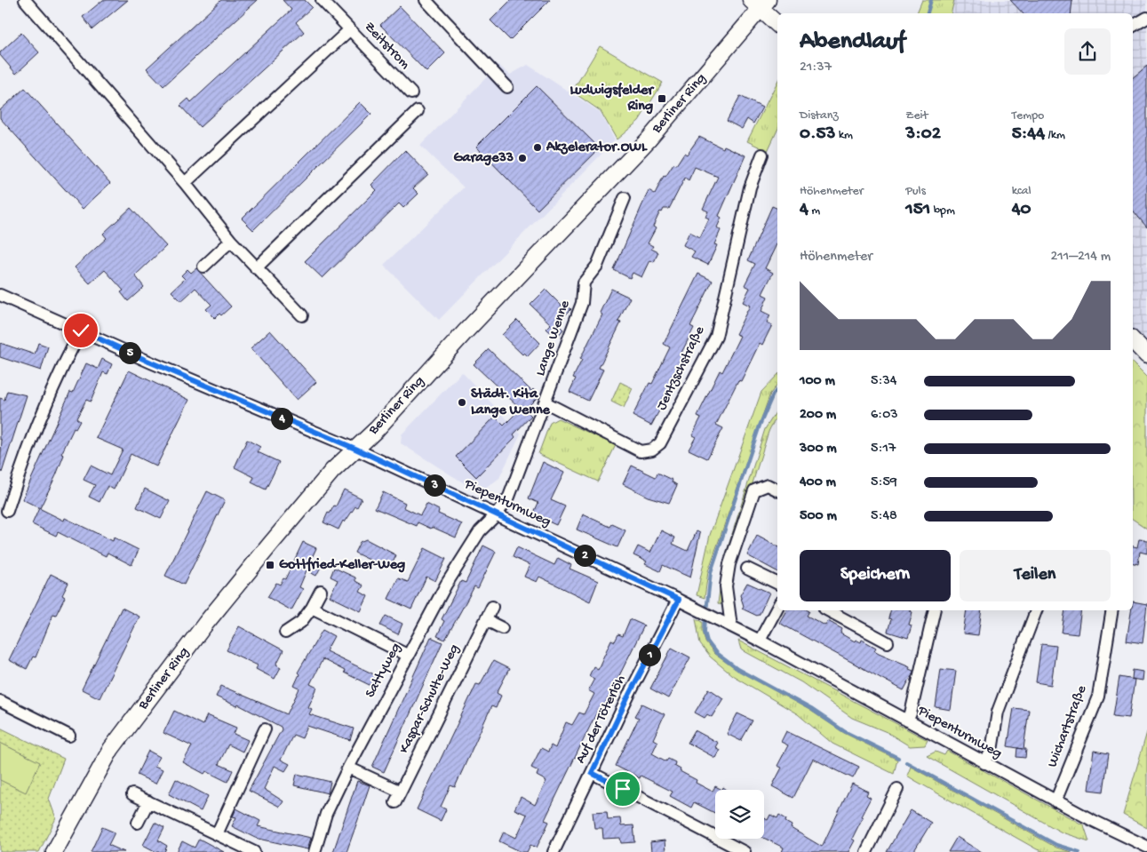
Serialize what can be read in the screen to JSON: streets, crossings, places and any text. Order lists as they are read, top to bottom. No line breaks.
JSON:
{"streets":{"main road":["Berliner Ring"],"street":["Zeitstrom","Lange Wenne","Jentzschstraße","Piepenturmweg","Sattyweg","Kaspar-Schulte-Weg","Auf der Töterlöh","Wichartstraße"]},"crossings":[["Berliner Ring","Piepenturmweg"],["Lange Wenne","Jentzschstraße"],["Lange Wenne","Piepenturmweg"],["Lange Wenne","Sattyweg"],["Piepenturmweg","Sattyweg"],["Piepenturmweg","Auf der Töterlöh"],["Piepenturmweg","Wichartstraße"]],"places":{"transit":["Ludwigsfelder Ring","Gottfried-Keller-Weg"],"other":["Akzelerator.OWL","Garage33","Städt. Kita Lange Wenne"]},"page":{"heading":["Abendlauf","21:37"],"stats":[["Distanz","0.53 km"],["Zeit","3:02"],["Tempo","5:44 /km"],["Höhenmeter","4 m"],["Puls","151 bpm"],["kcal","40"]],"chart":["Höhenmeter","211–214 m"],"pins":["5","4","3","2","1"],"list":[{"name":"100 m","note":"5:34"},{"name":"200 m","note":"6:03"},{"name":"300 m","note":"5:17"},{"name":"400 m","note":"5:59"},{"name":"500 m","note":"5:48"}],"buttons":["Speichern","Teilen"]}}
